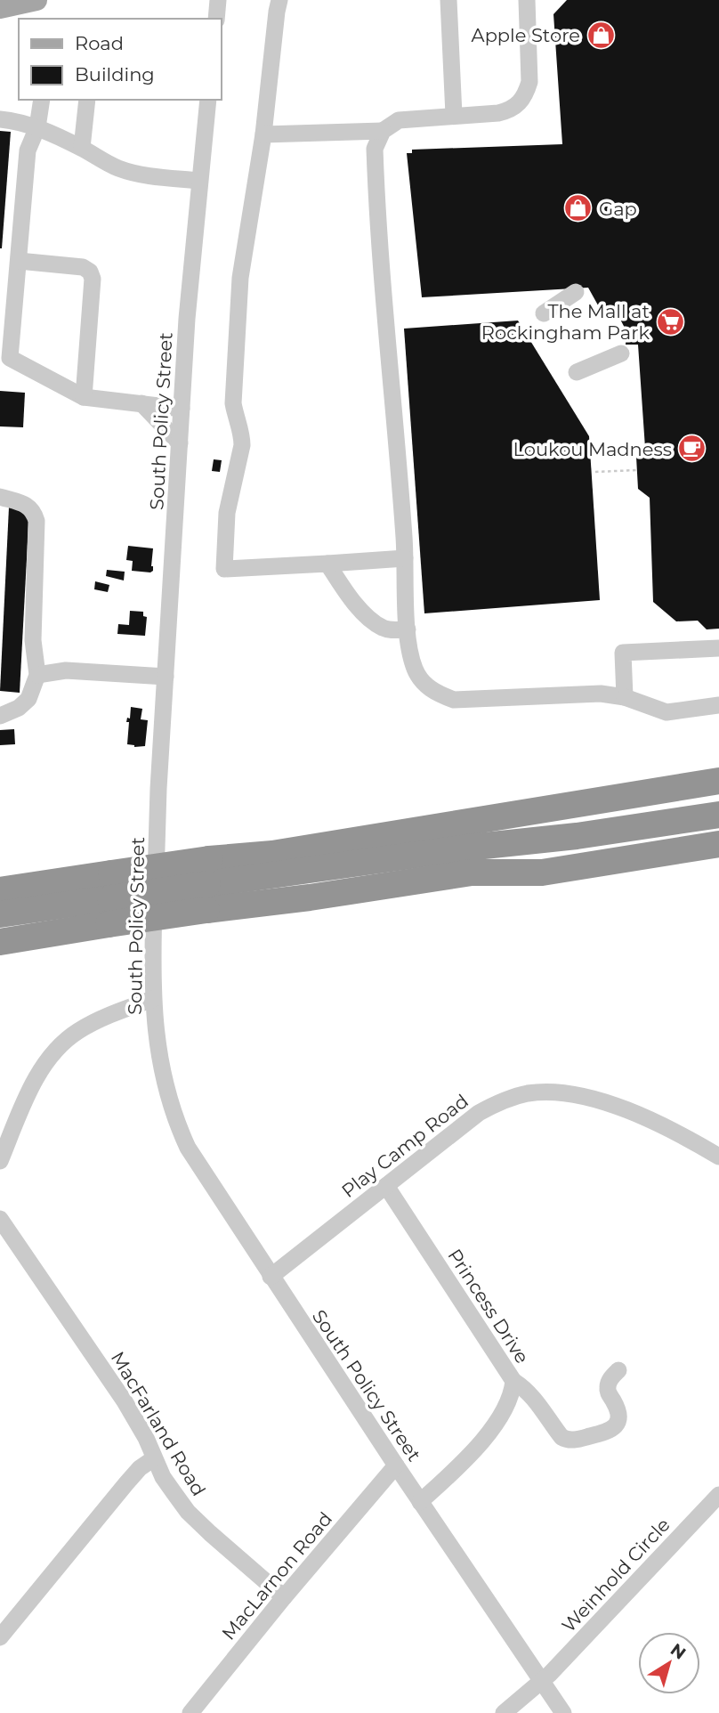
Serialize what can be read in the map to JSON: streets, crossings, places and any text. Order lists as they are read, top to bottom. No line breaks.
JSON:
{"streets":{"street":["South Policy Street","Play Camp Road","Princess Drive","MacFarland Road","Weinhold Circle","MacLarnon Road"]},"crossings":[["South Policy Street","Play Camp Road"],["South Policy Street","Princess Drive"],["South Policy Street","Weinhold Circle"],["South Policy Street","MacLarnon Road"],["Play Camp Road","Princess Drive"],["MacFarland Road","MacLarnon Road"]],"places":{"shop":["Apple Store","Gap"],"supermarket":["The Mall at Rockingham Park"],"cafe":["Loukou Madness"]},"legend":["Road","Building"],"north":"top right"}
